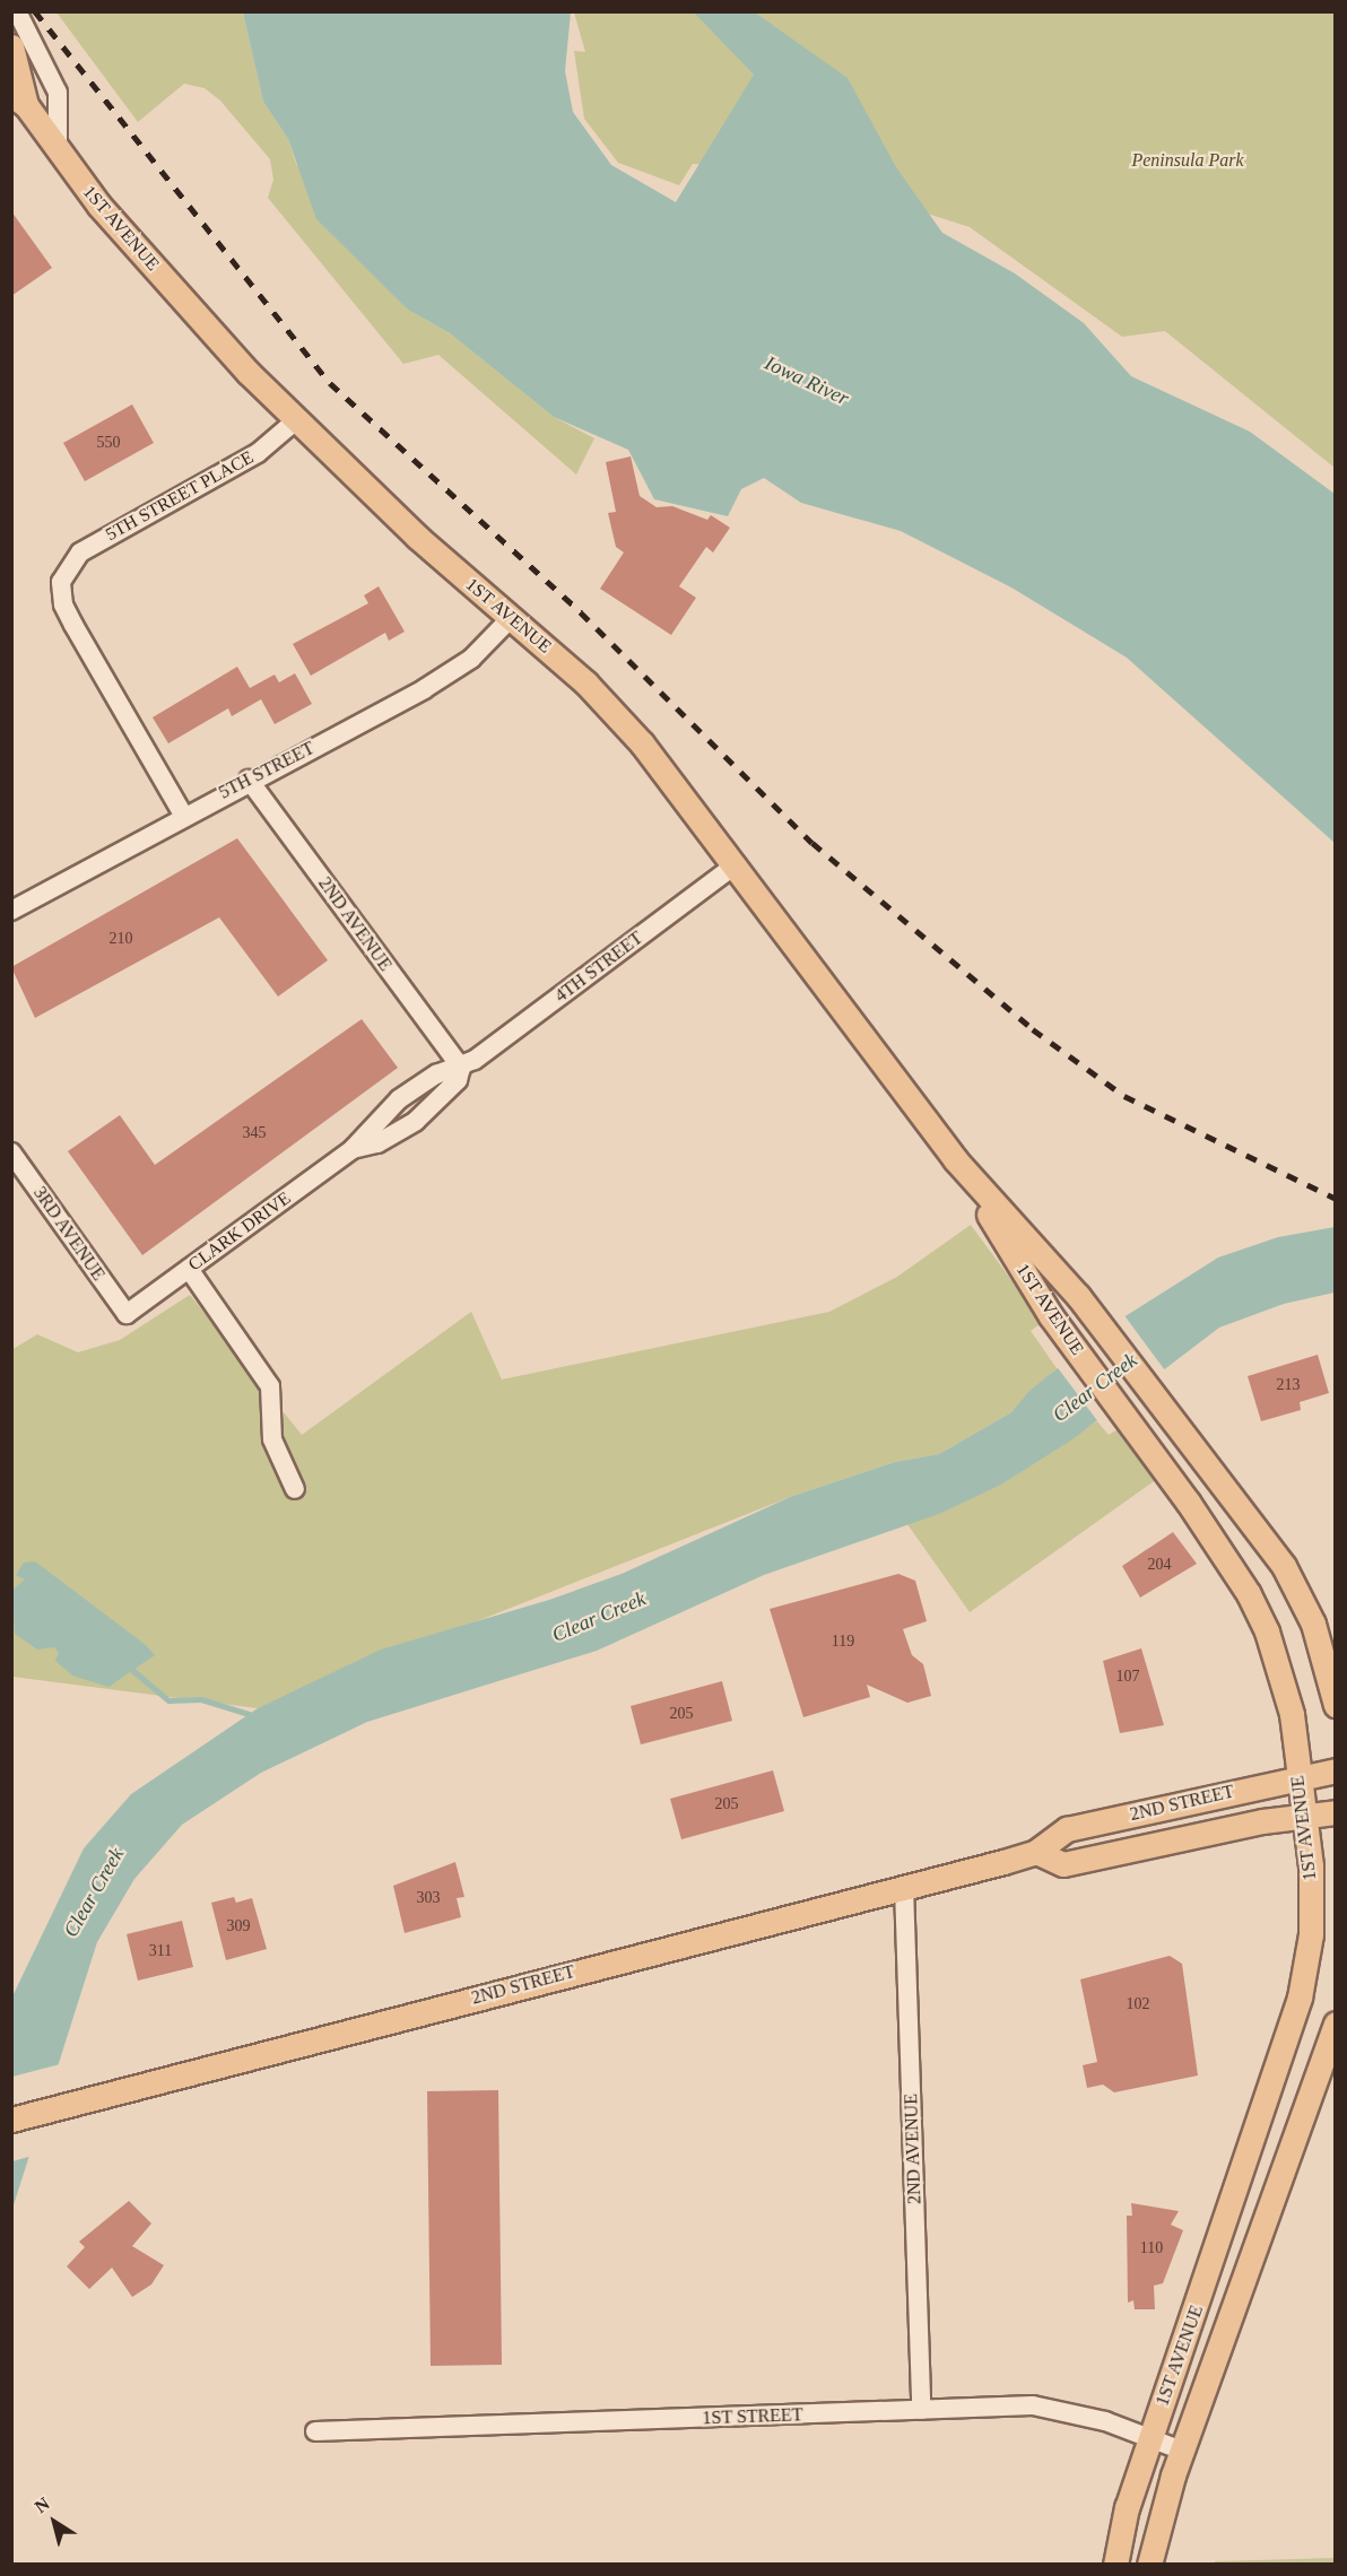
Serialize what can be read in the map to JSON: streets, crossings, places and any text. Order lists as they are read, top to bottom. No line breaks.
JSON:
{"streets":{"main road":["1ST AVENUE","2ND STREET"],"street":["5TH STREET PLACE","5TH STREET","2ND AVENUE","4TH STREET","CLARK DRIVE","3RD AVENUE","1ST STREET"]},"crossings":[["1ST AVENUE","5TH STREET PLACE"],["1ST AVENUE","5TH STREET"],["1ST AVENUE","4TH STREET"],["1ST AVENUE","2ND STREET"],["1ST AVENUE","1ST STREET"],["5TH STREET PLACE","5TH STREET"],["5TH STREET","2ND AVENUE"],["2ND AVENUE","4TH STREET"],["2ND AVENUE","CLARK DRIVE"],["2ND AVENUE","2ND STREET"],["2ND AVENUE","1ST STREET"],["4TH STREET","CLARK DRIVE"],["CLARK DRIVE","3RD AVENUE"]],"water":["Iowa River","Clear Creek"],"parks":["Peninsula Park"],"house_numbers":["550","210","345","213","204","119","107","205","205","303","309","311","102","110"],"north":"top left"}
